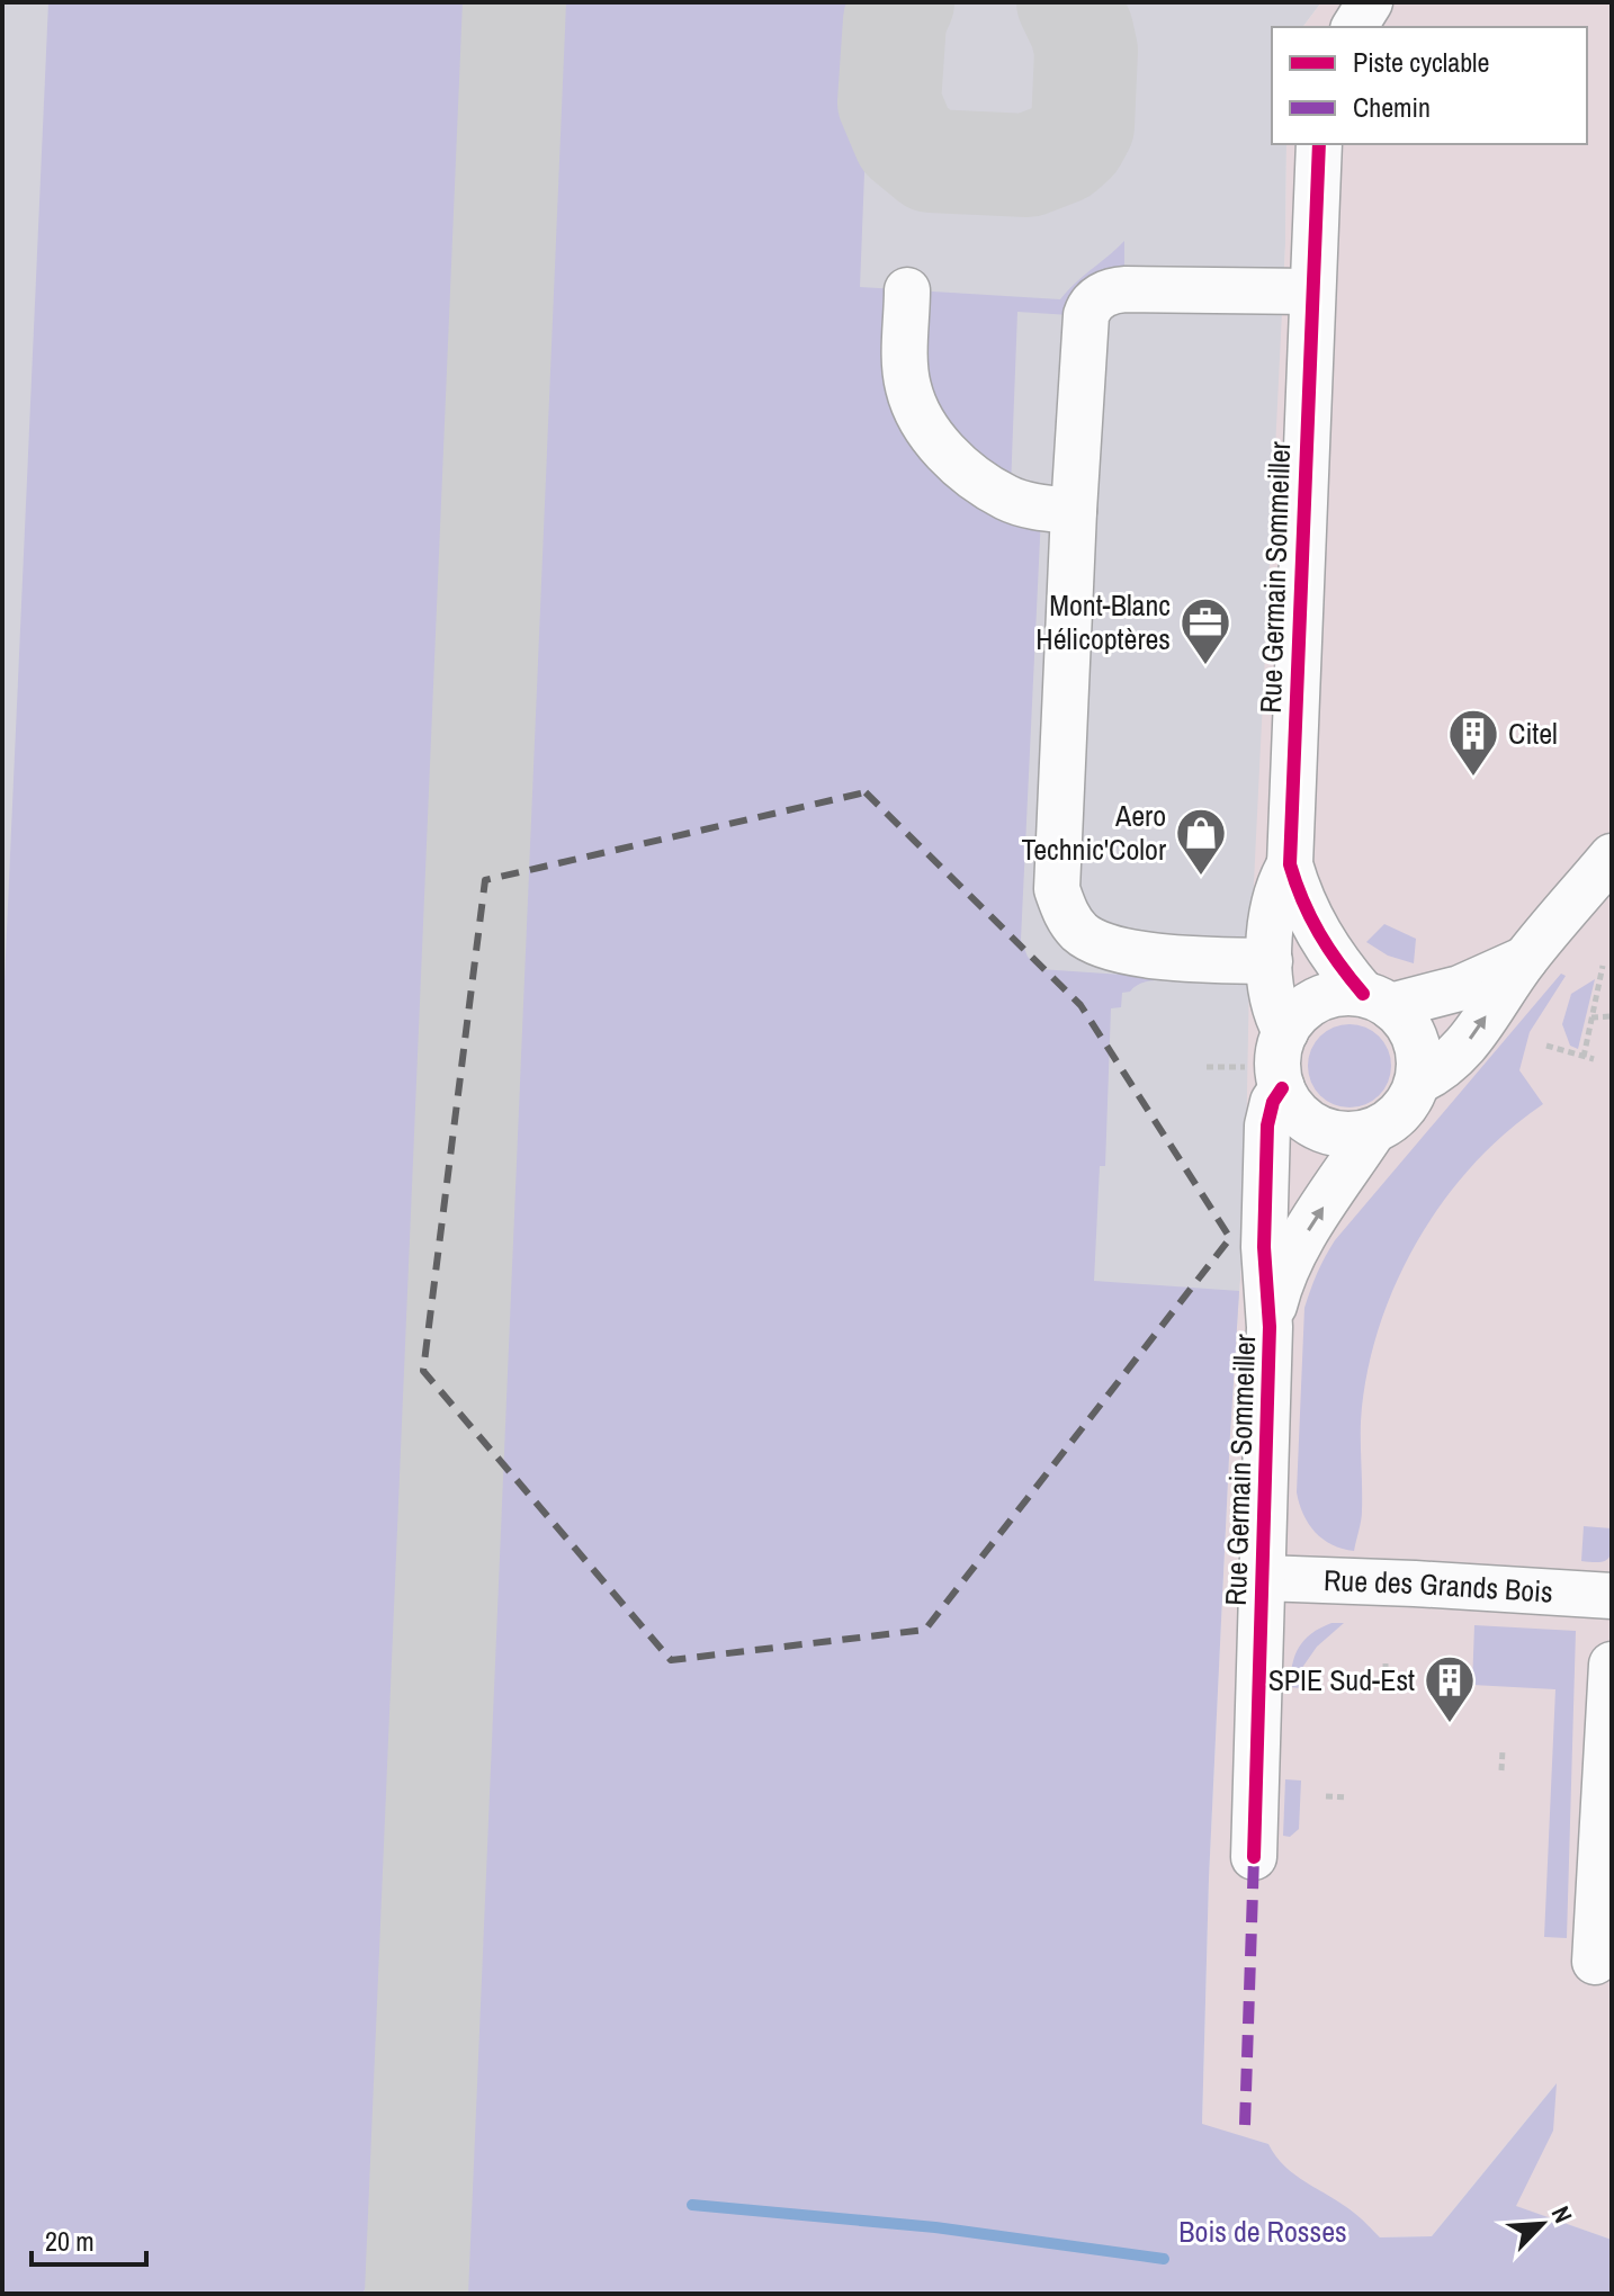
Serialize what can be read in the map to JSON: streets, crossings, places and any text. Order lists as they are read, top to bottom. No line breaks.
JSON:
{"streets":{"street":["Rue Germain Sommeiller","Rue des Grands Bois"]},"crossings":[["Rue Germain Sommeiller","Rue des Grands Bois"]],"parks":["Bois de Rosses"],"places":{"office":["Mont-Blanc Hélicoptères"],"building":["Citel","SPIE Sud-Est"],"shop":["Aero Technic'Color"]},"legend":["Piste cyclable","Chemin"],"scale_bar":"20 m","north":"top right"}
